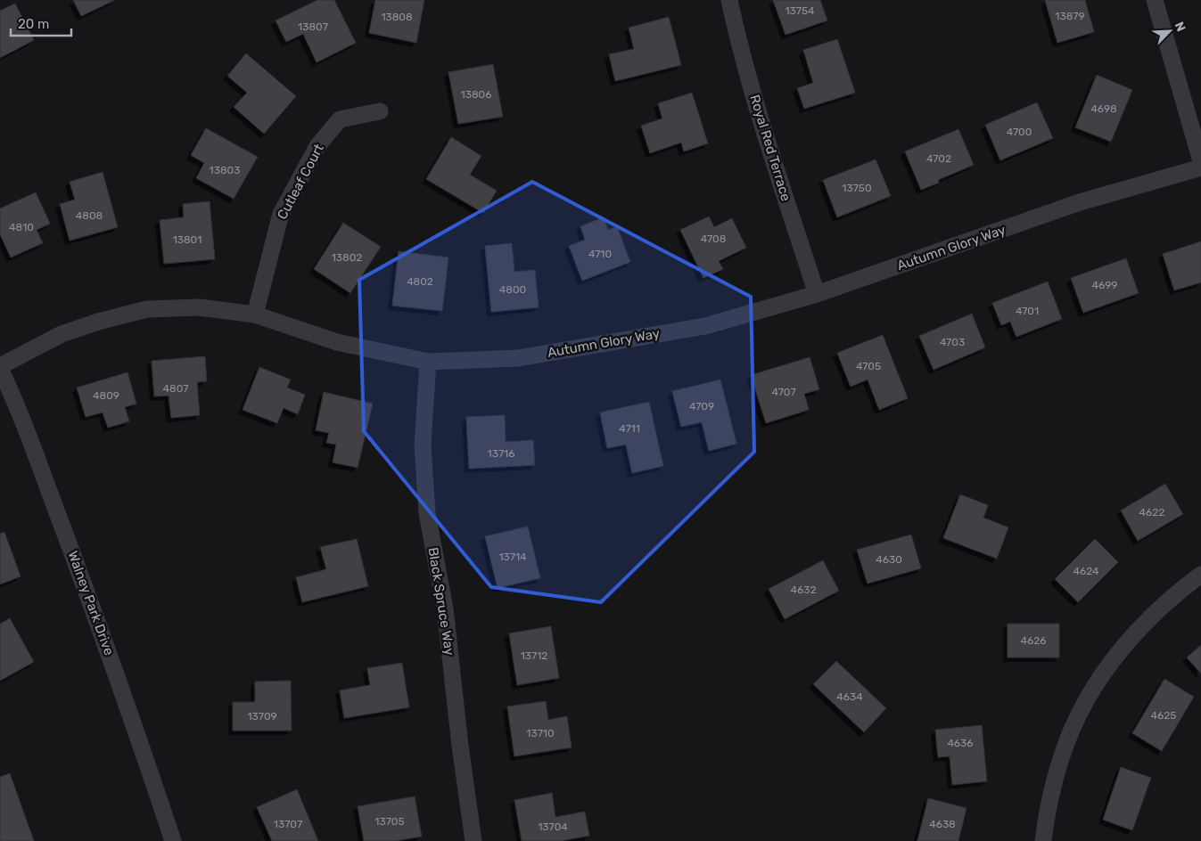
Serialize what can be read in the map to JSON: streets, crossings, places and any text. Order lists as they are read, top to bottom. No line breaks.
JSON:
{"streets":{"street":["Royal Red Terrace","Cutleaf Court","Autumn Glory Way","Black Spruce Way","Walney Park Drive"]},"crossings":[["Royal Red Terrace","Autumn Glory Way"],["Cutleaf Court","Autumn Glory Way"],["Autumn Glory Way","Black Spruce Way"],["Autumn Glory Way","Walney Park Drive"]],"house_numbers":["13754","13879","13808","13807","13806","4698","4700","4702","13803","13750","4808","4810","4708","13801","4710","13802","4802","4699","4800","4701","4703","4705","4807","4707","4809","4709","4711","13716","4622","13714","4630","4624","4632","4626","13712","4634","4625","13709","13710","4636","13705","13707","4638","13704"],"scale_bar":"20 m","north":"top right"}
